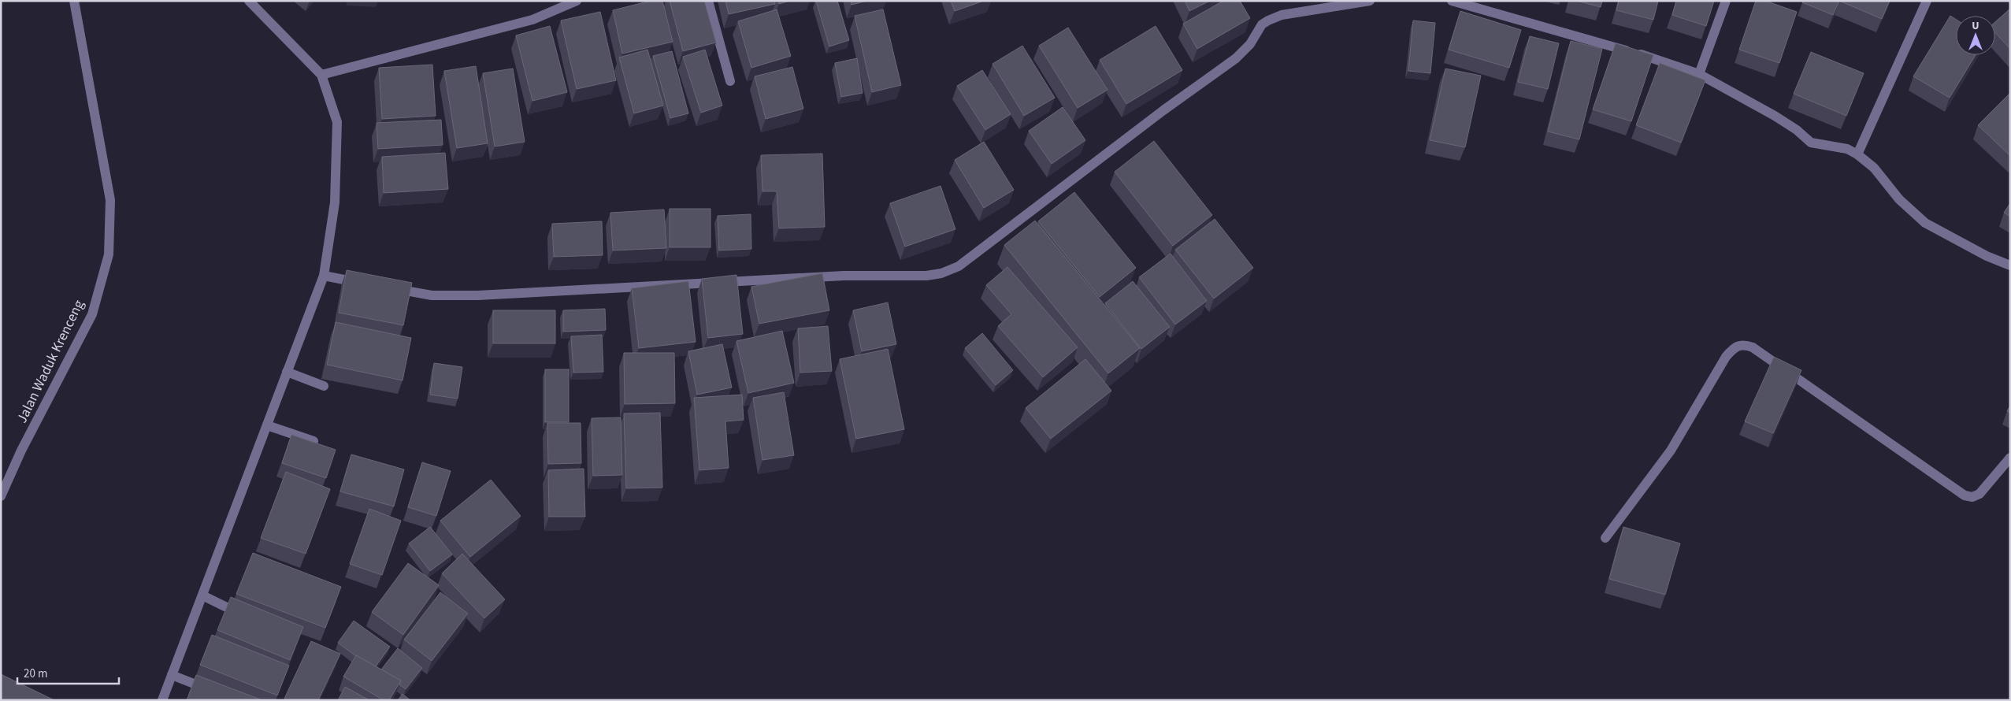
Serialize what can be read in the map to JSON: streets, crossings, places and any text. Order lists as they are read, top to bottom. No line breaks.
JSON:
{"streets":{"street":["Jalan Waduk Krenceng"]},"scale_bar":"20 m","north":"top"}
